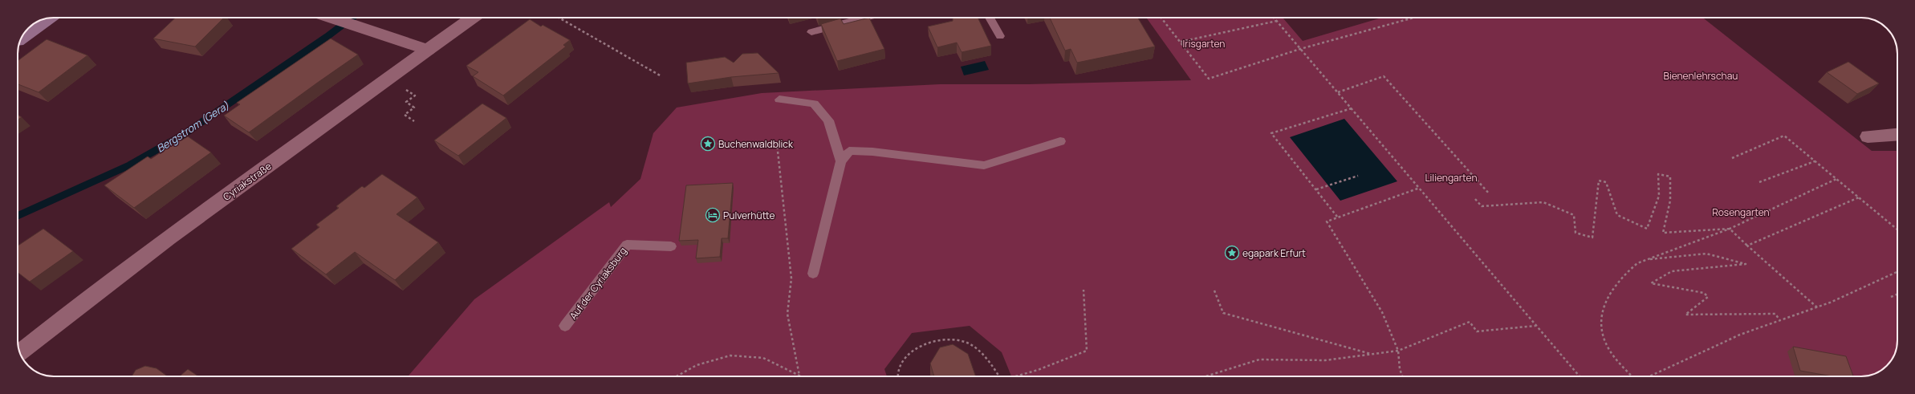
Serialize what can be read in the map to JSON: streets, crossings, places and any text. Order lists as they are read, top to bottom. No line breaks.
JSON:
{"streets":{"street":["Cyriakstraße"],"lane":["Auf der Cyriaksburg"]},"water":["Bergstrom (Gera)"],"parks":["Irisgarten","Bienenlehrschau","Liliengarten","Rosengarten"],"places":{"place":["Buchenwaldblick","egapark Erfurt"],"hotel":["Pulverhütte"]}}
